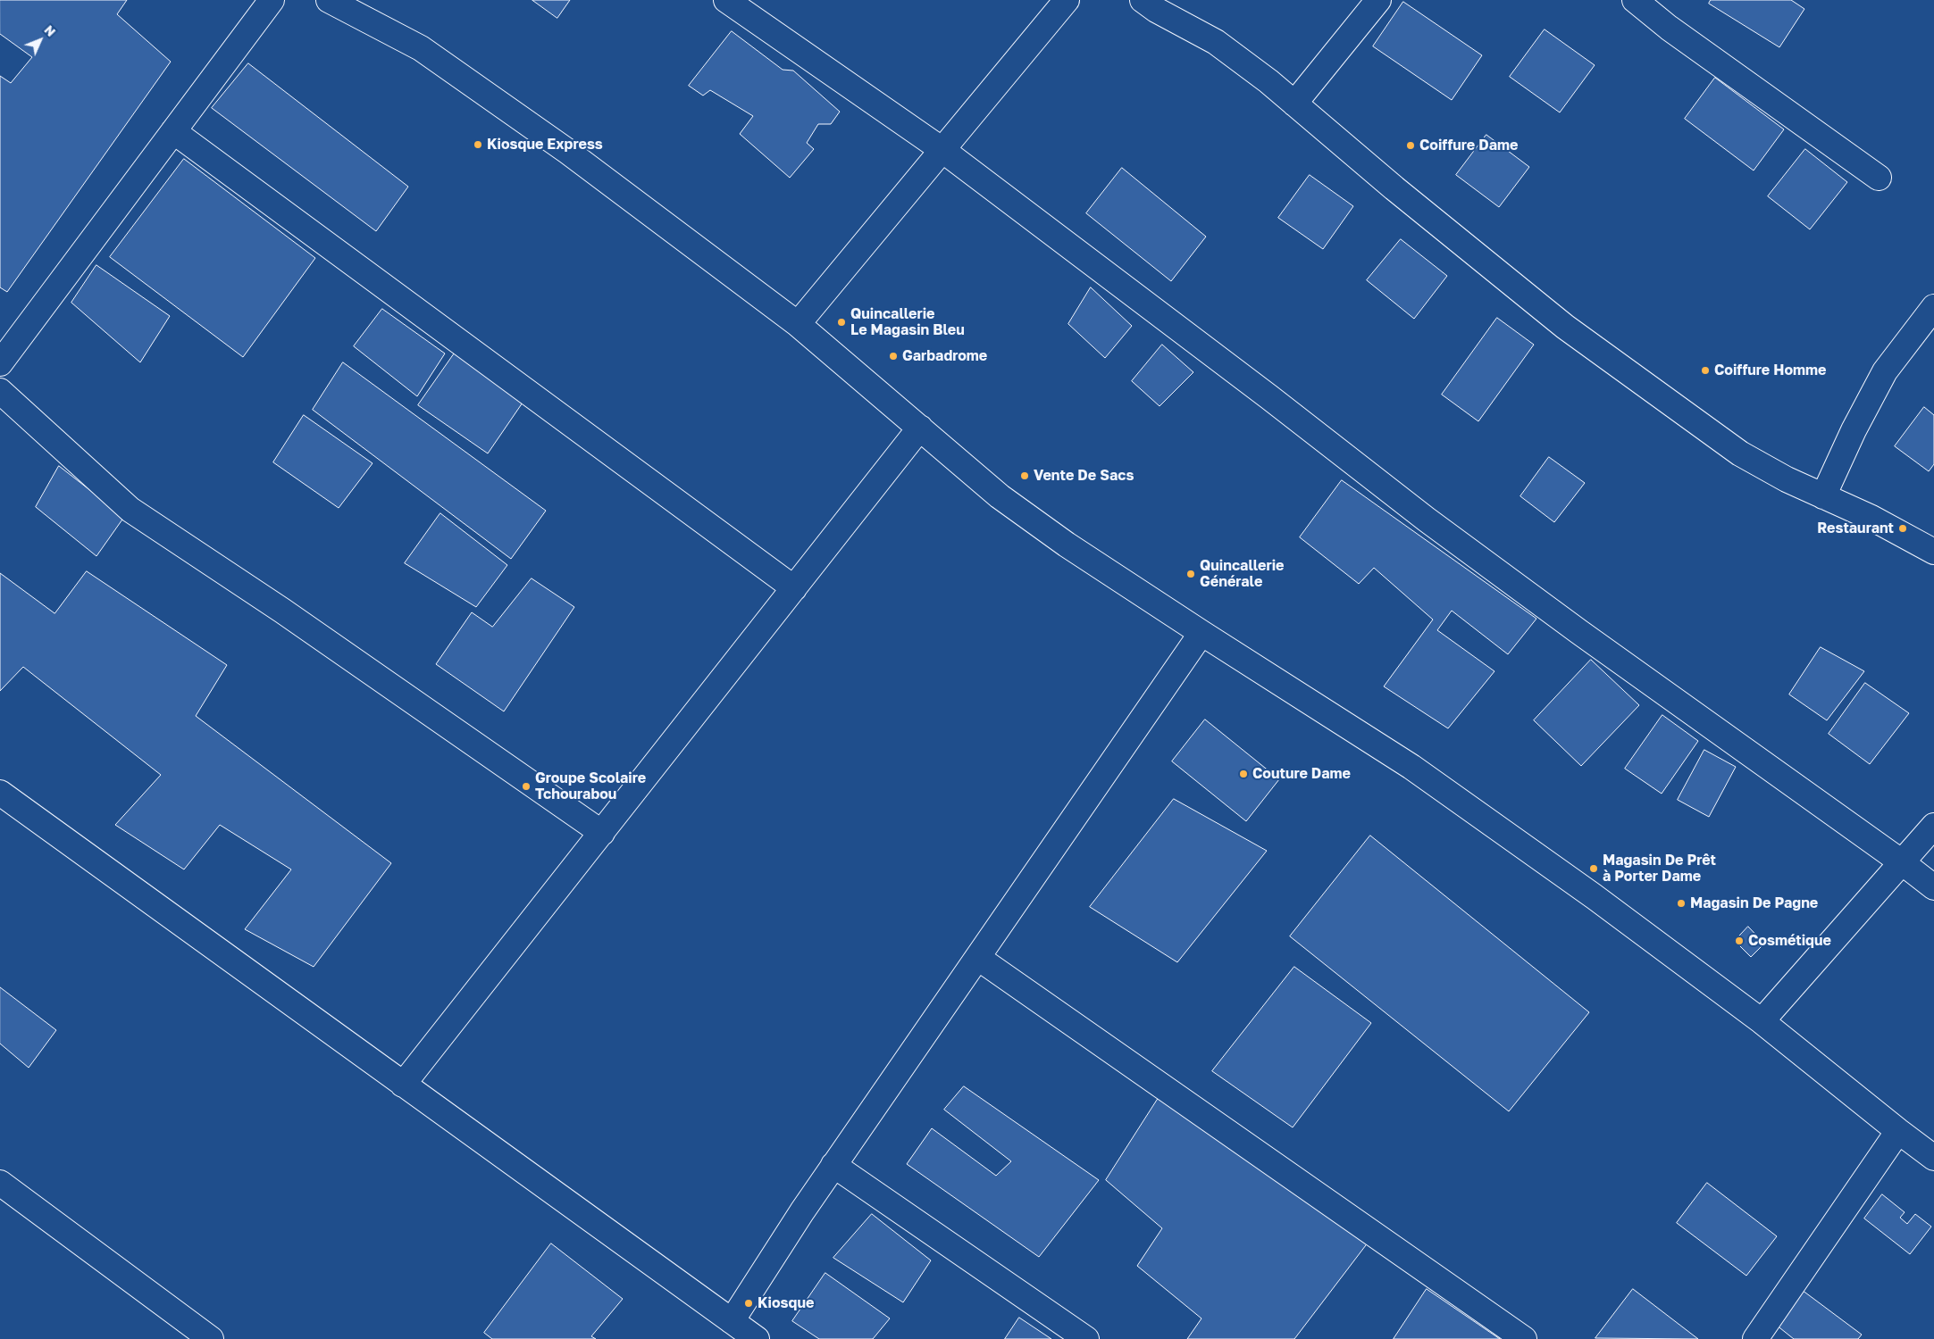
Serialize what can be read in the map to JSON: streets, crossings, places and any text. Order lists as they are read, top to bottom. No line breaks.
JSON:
{"places":["Kiosque Express","Coiffure Dame","Quincallerie Le Magasin Bleu","Garbadrome","Coiffure Homme","Vente De Sacs","Restaurant","Quincallerie Générale","Couture Dame","Groupe Scolaire Tchourabou","Magasin De Prêt à Porter Dame","Magasin De Pagne","Cosmétique","Kiosque"],"north":"top right"}
